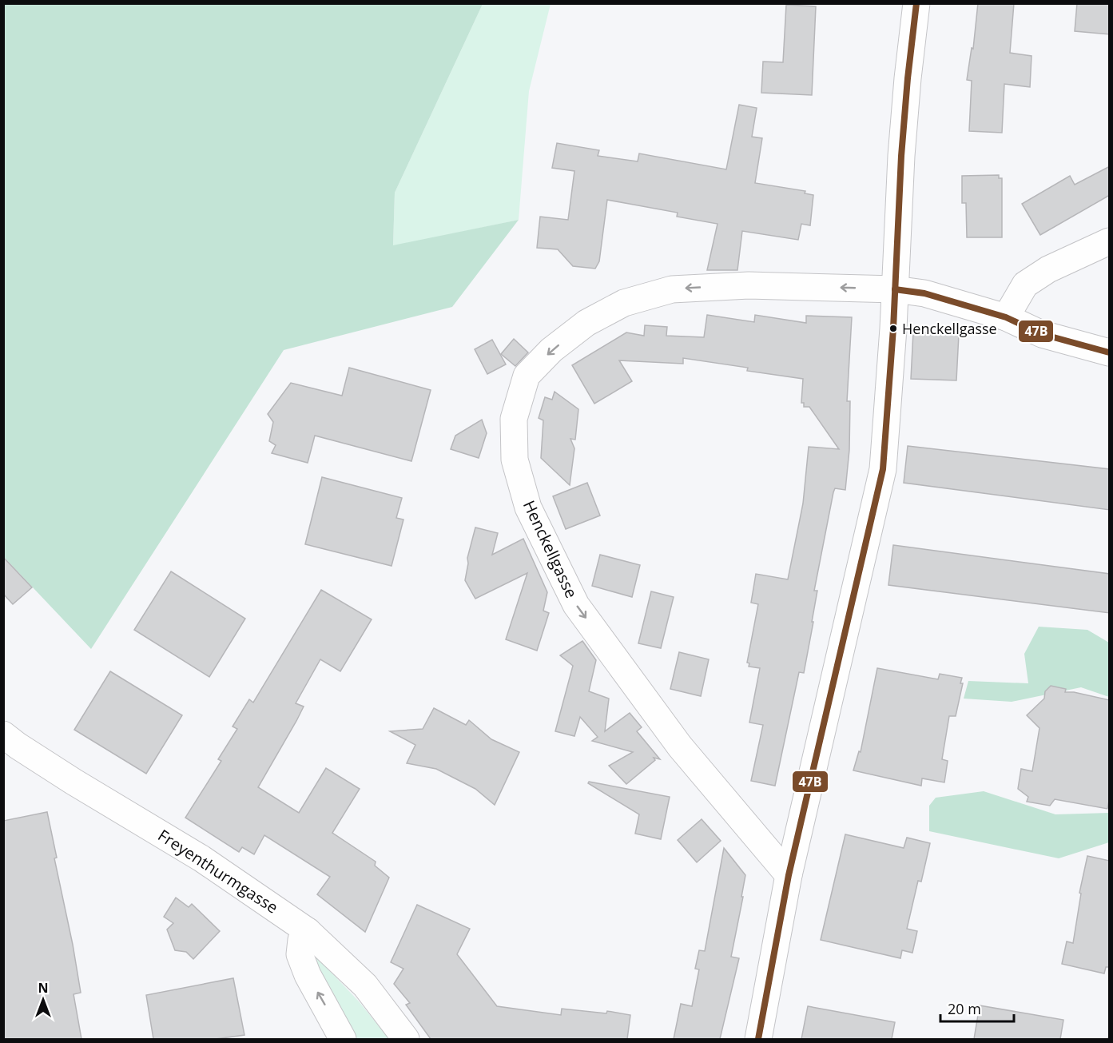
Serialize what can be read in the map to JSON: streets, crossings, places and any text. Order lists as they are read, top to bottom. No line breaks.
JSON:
{"streets":{"street":["Henckellgasse","Freyenthurmgasse"]},"places":["Henckellgasse"],"lines":["transit line 47B"],"scale_bar":"20 m","north":"top"}
